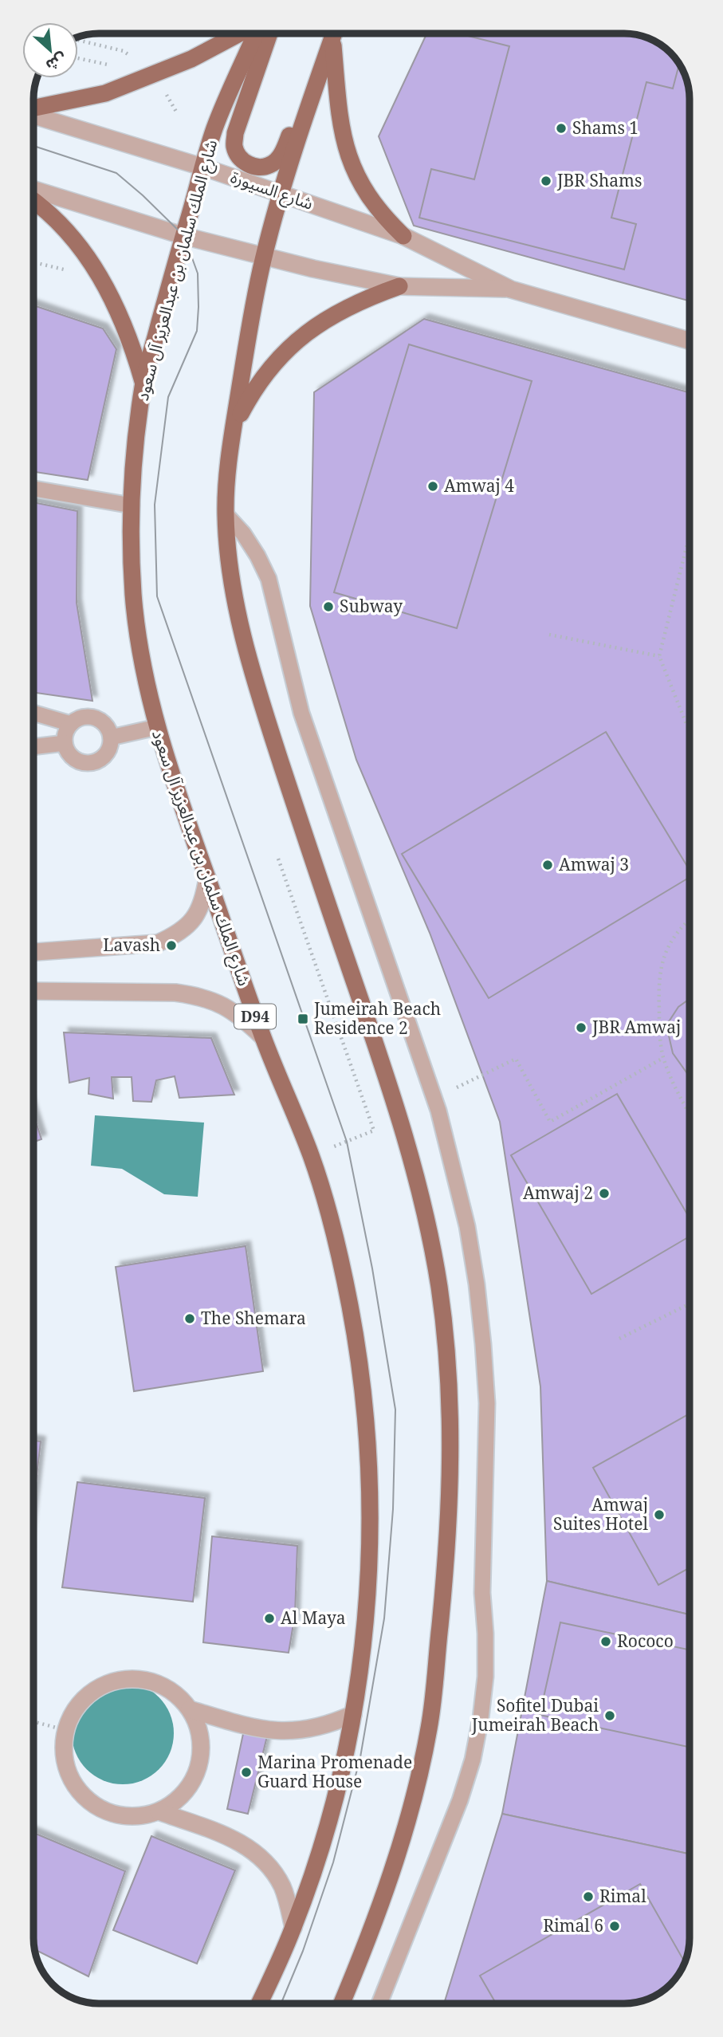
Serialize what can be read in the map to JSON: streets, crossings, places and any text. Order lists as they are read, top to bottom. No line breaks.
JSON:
{"streets":{"main road":["شارع الملك سلمان بن عبدالعزيز آل سعود","D94"],"street":["شارع السيورة"]},"crossings":[["شارع السيورة","شارع الملك سلمان بن عبدالعزيز آل سعود"]],"places":{"other":["Shams 1","JBR Shams","Amwaj 4","Subway","Amwaj 3","Lavash","JBR Amwaj","Amwaj 2","The Shemara","Amwaj Suites Hotel","Al Maya","Rococo","Sofitel Dubai Jumeirah Beach","Marina Promenade Guard House","Rimal","Rimal 6"],"transit":["Jumeirah Beach Residence 2"]},"north":"bottom right"}
